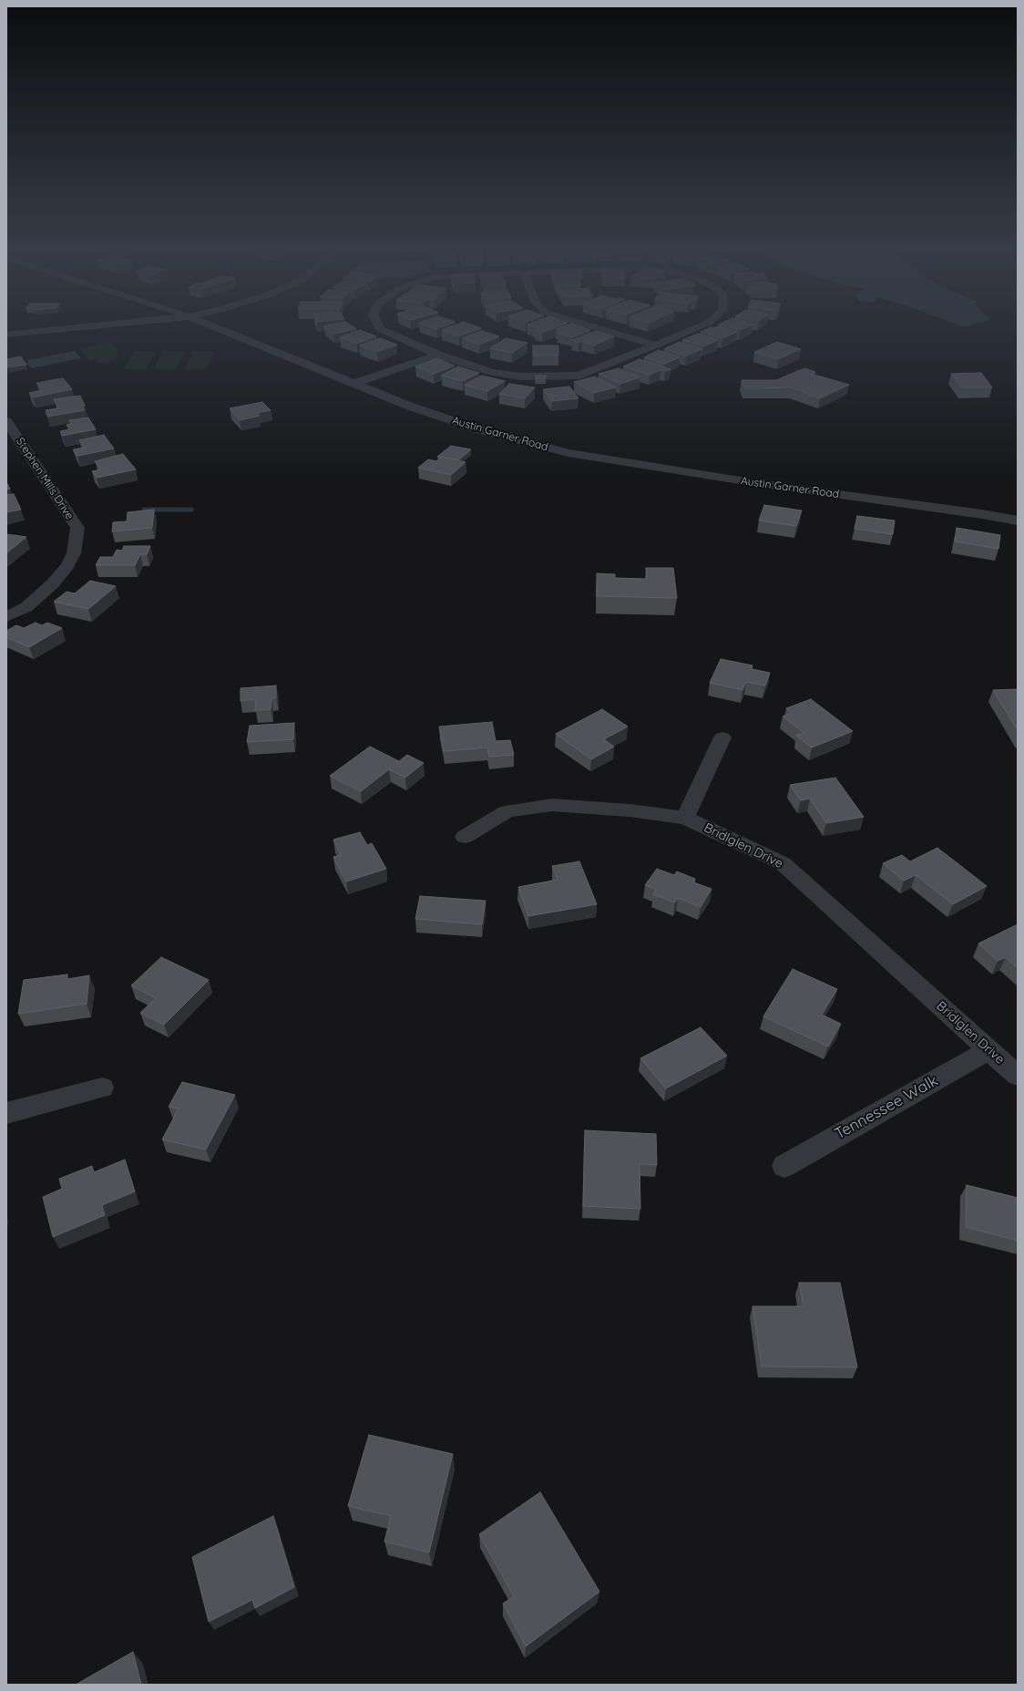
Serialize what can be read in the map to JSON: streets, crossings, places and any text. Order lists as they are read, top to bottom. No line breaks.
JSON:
{"streets":{"street":["Austin Garner Road","Stephen Mills Drive","Bridlglen Drive","Tennessee Walk"]},"crossings":[["Bridlglen Drive","Tennessee Walk"]]}
